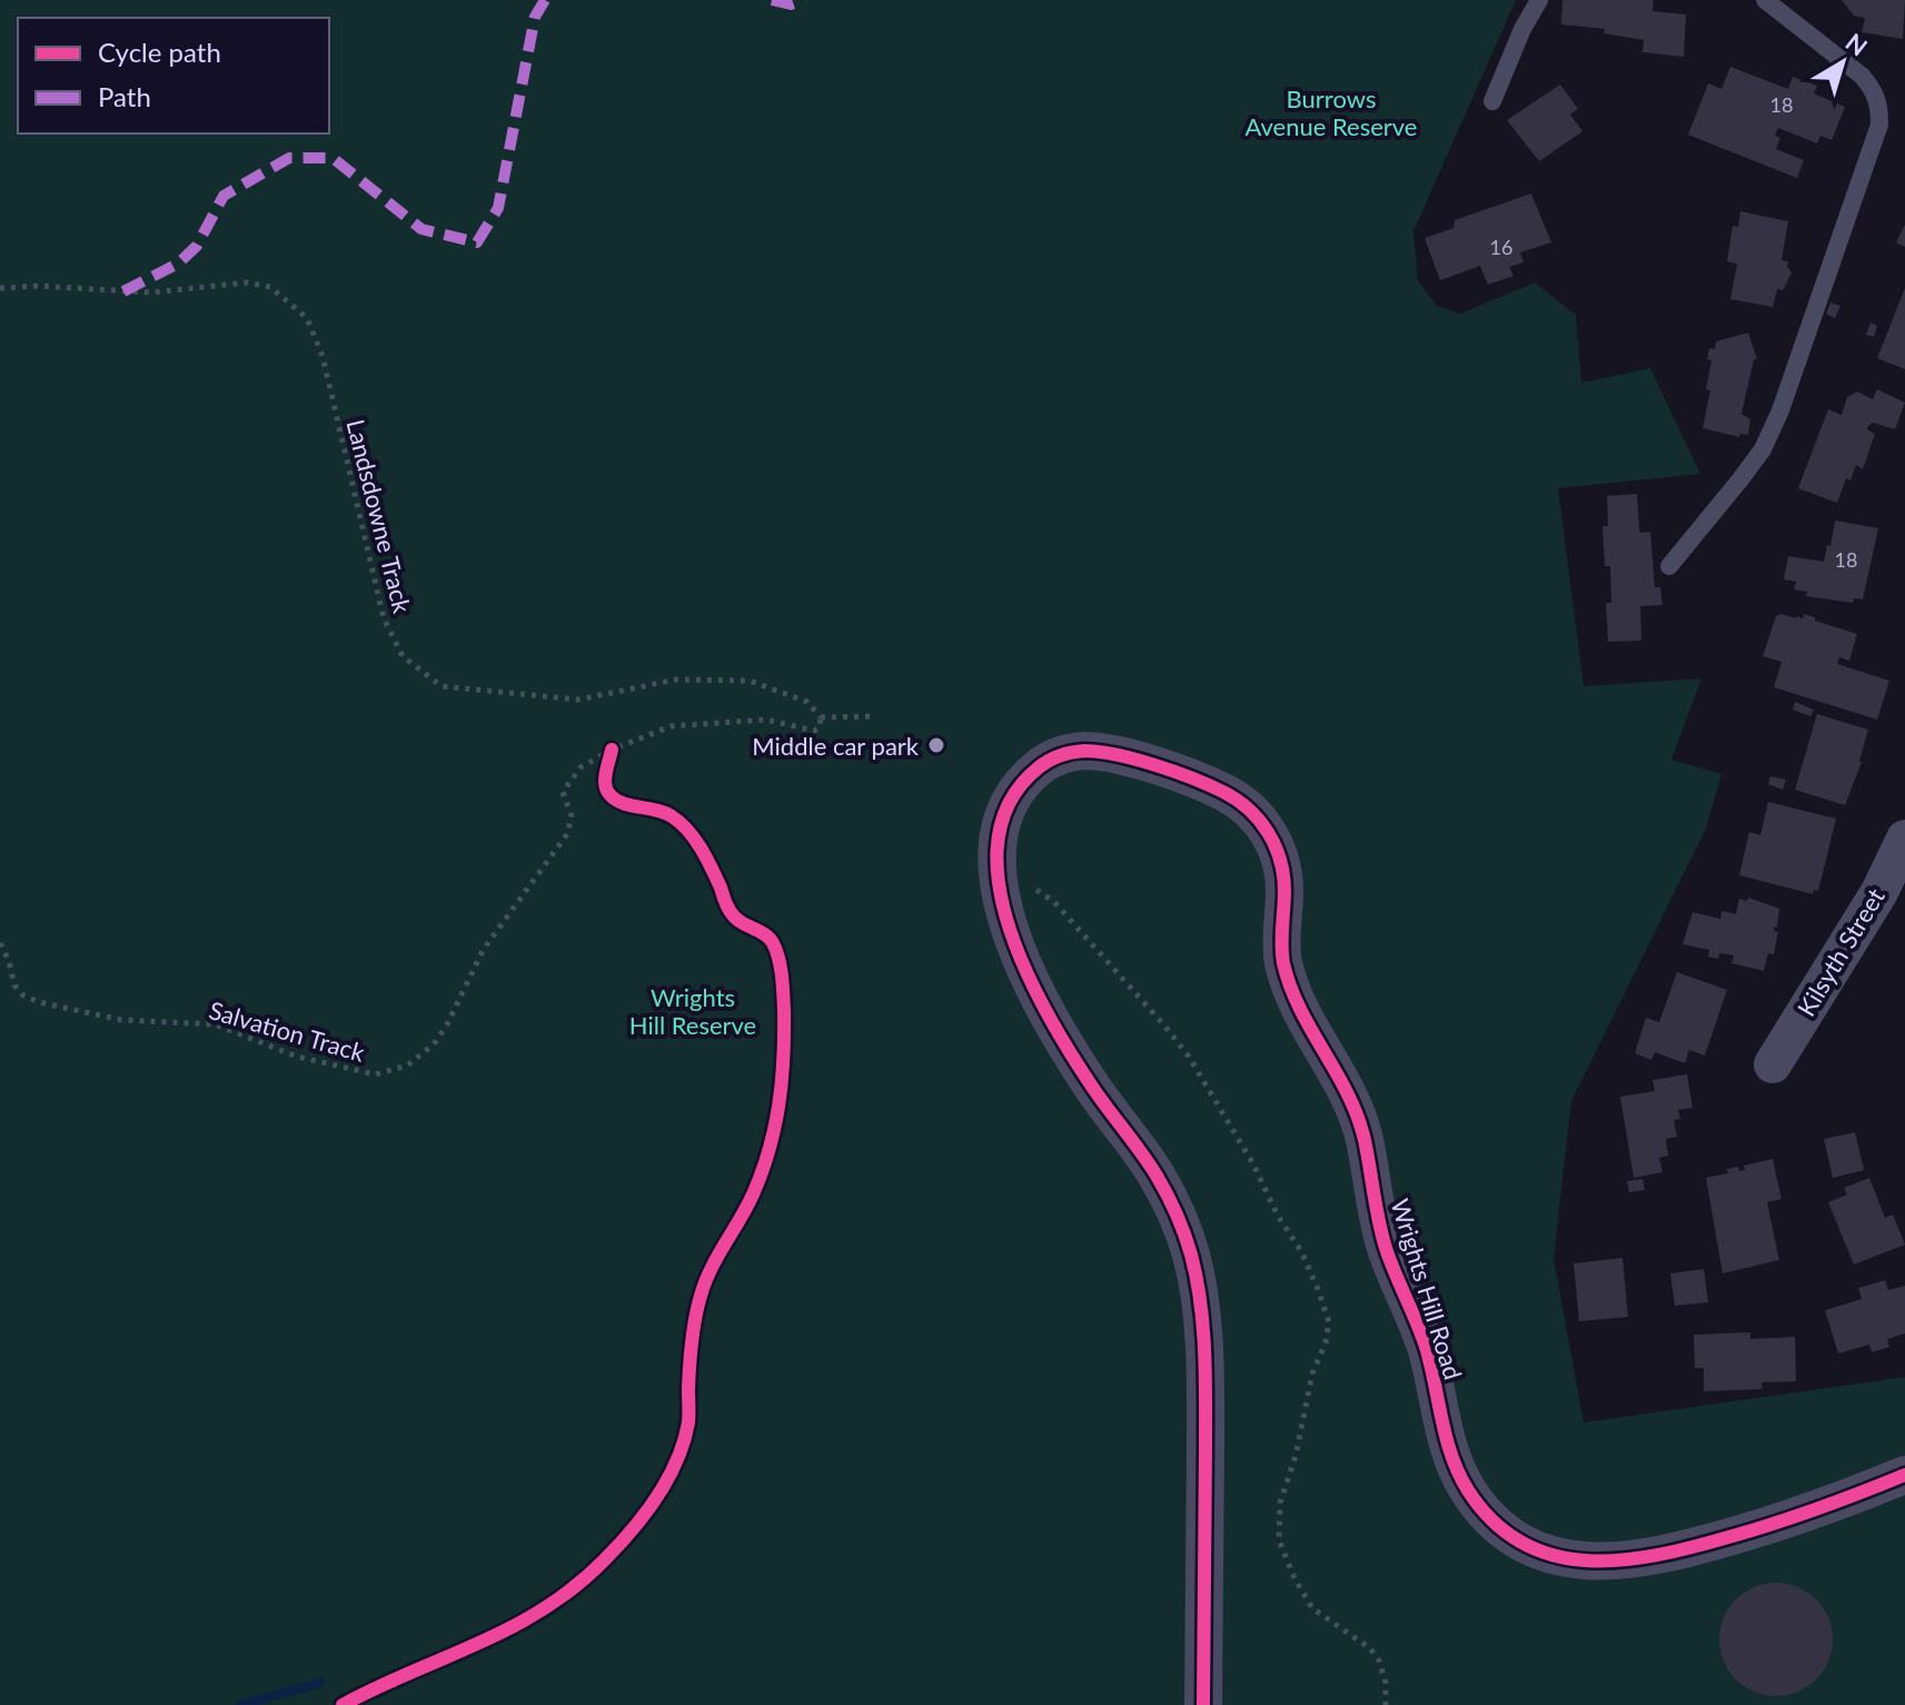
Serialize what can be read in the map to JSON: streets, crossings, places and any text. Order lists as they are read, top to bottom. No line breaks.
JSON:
{"streets":{"street":["Kilsyth Street","Wrights Hill Road"],"path":["Landsdowne Track","Salvation Track"]},"crossings":[["Landsdowne Track","Salvation Track"]],"parks":["Burrows Avenue Reserve","Wrights Hill Reserve"],"places":["Middle car park"],"house_numbers":["18","16","18"],"legend":["Cycle path","Path"],"north":"top right"}
